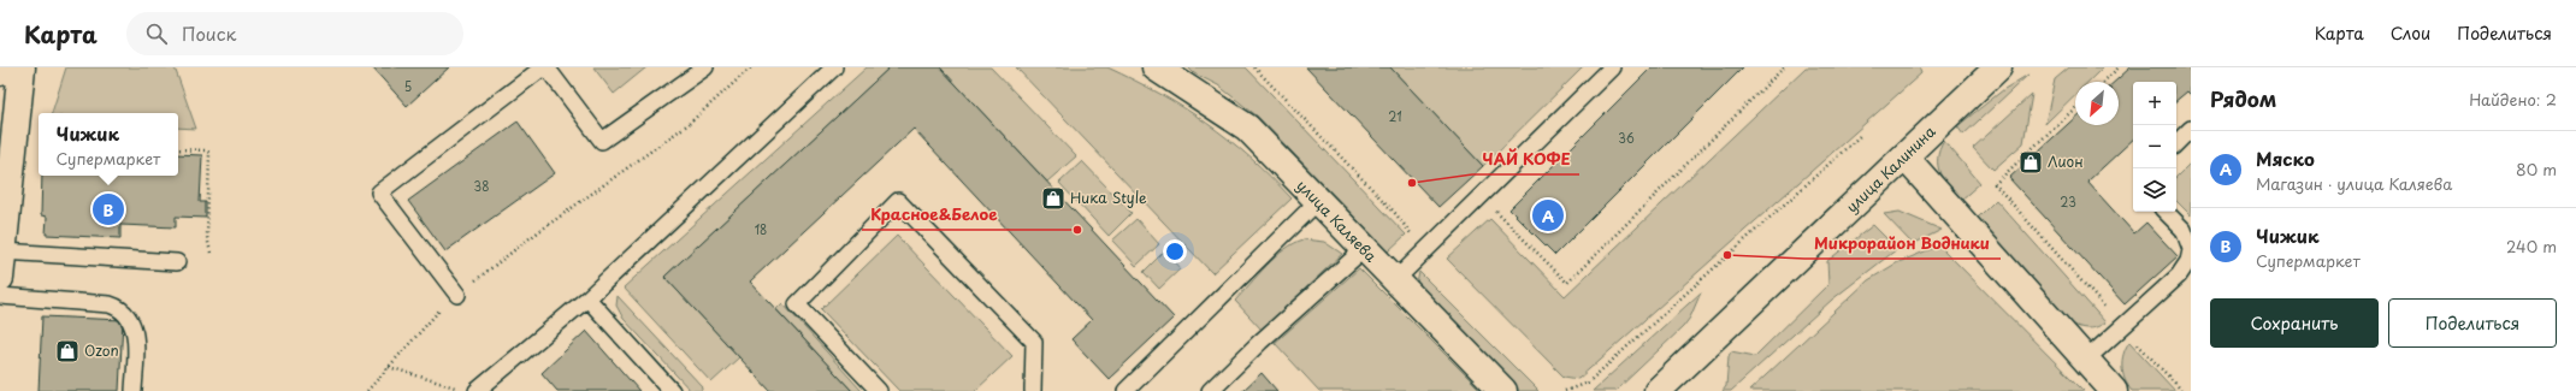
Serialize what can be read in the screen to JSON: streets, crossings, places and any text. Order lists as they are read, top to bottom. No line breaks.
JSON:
{"streets":{"street":["улица Калинина","улица Каляева"]},"places":{"shop":["Лион","Ника Style","Ozon"],"other":["ЧАЙ КОФЕ","Красное&Белое","Микрорайон Водники"]},"house_numbers":["5","21","36","38","23","18"],"north":"bottom left","page":{"header":"Карта","search":"Поиск","nav":["Карта","Слои","Поделиться"],"heading":["Рядом","Найдено: 2"],"map_buttons":["+","−"],"popup":["Чижик","Супермаркет"],"list":[{"mark":"A","name":"Мяско","note":"Магазин · улица Каляева","value":"80 m"},{"mark":"B","name":"Чижик","note":"Супермаркет","value":"240 m"}],"pins":["B","A"],"buttons":["Сохранить","Поделиться"]}}
